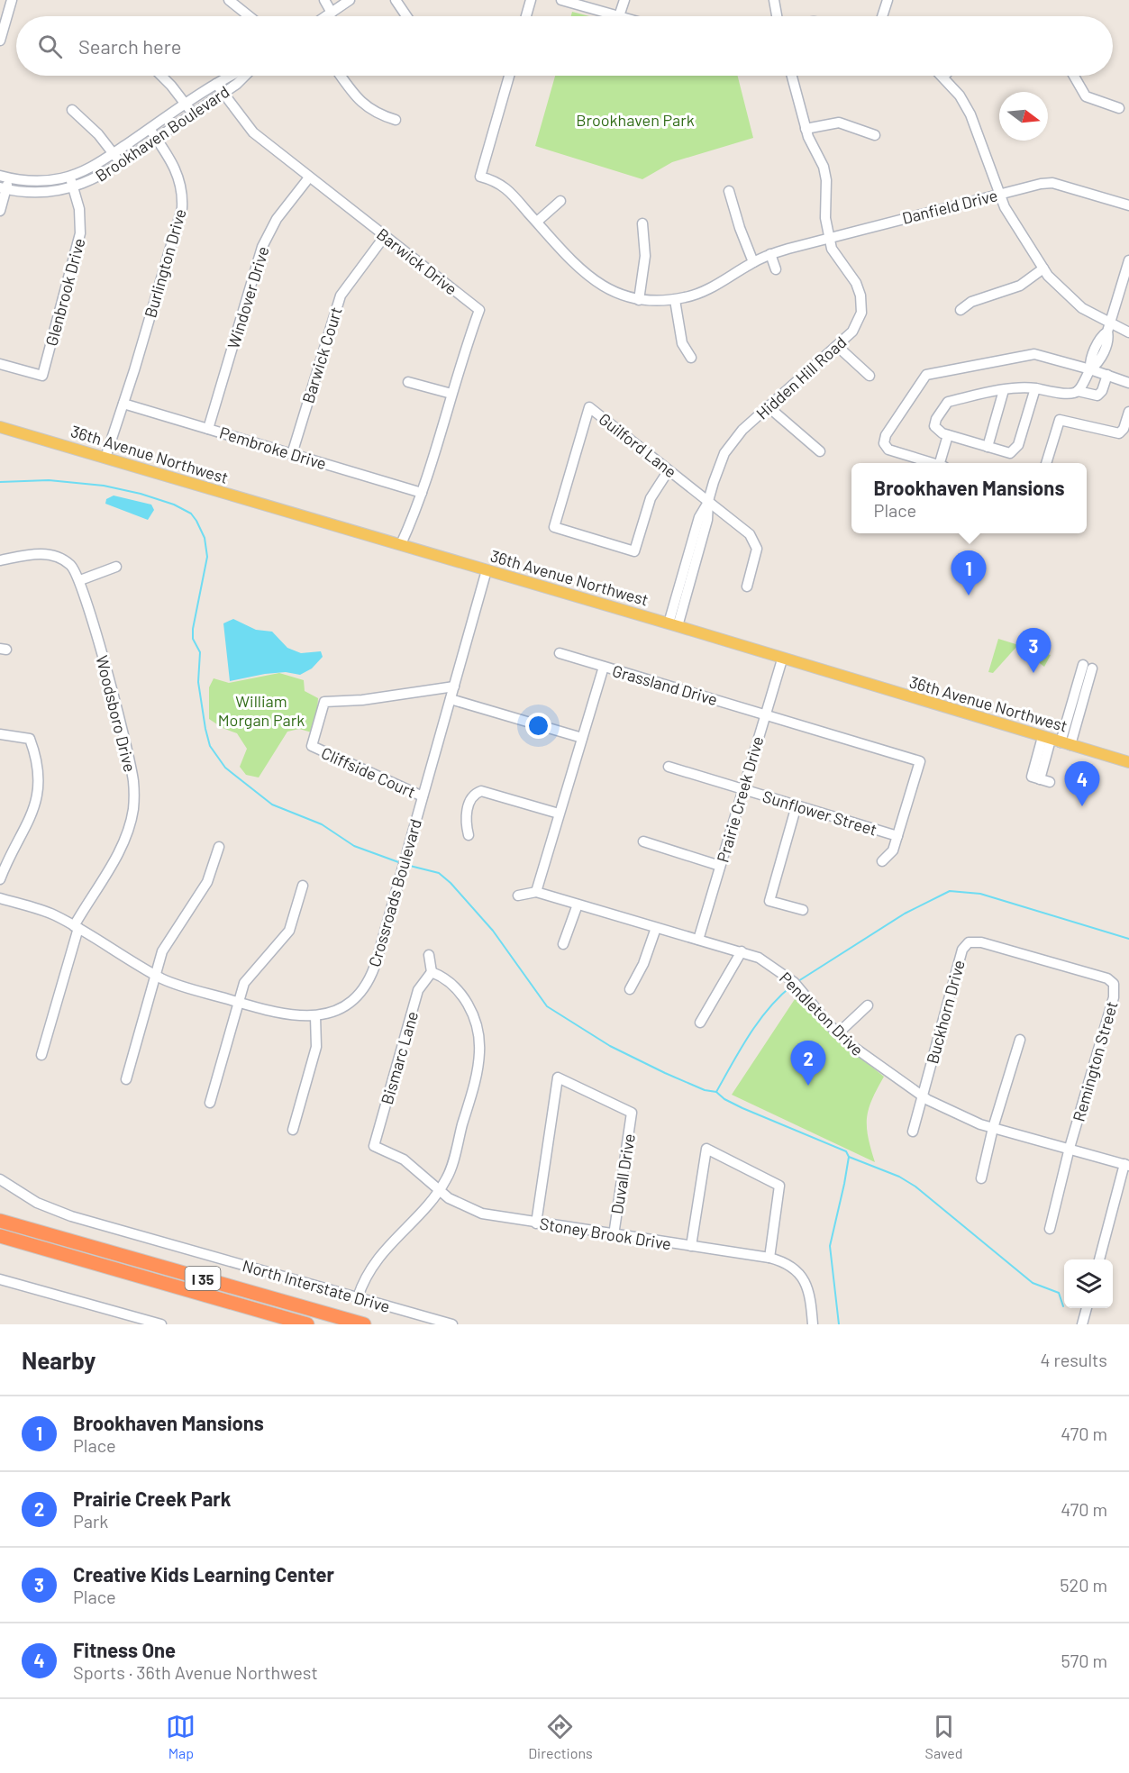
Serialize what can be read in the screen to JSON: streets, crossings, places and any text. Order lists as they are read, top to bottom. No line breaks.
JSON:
{"streets":{"highway":["I 35"],"main road":["36th Avenue Northwest"],"street":["Brookhaven Boulevard","Danfield Drive","Barwick Drive","Burlington Drive","Glenbrook Drive","Windover Drive","Barwick Court","Hidden Hill Road","Guilford Lane","Pembroke Drive","Grassland Drive","Woodsboro Drive","Cliffside Court","Prairie Creek Drive","Sunflower Street","Crossroads Boulevard","Buckhorn Drive","Pendleton Drive","Bismarc Lane","Remington Street","Duvall Drive","Stoney Brook Drive","North Interstate Drive"]},"crossings":[["Brookhaven Boulevard","Barwick Drive"],["Brookhaven Boulevard","Burlington Drive"],["Brookhaven Boulevard","Glenbrook Drive"],["Danfield Drive","Hidden Hill Road"],["Barwick Drive","Windover Drive"],["Barwick Drive","Barwick Court"],["Barwick Drive","Pembroke Drive"],["Barwick Drive","36th Avenue Northwest"],["Burlington Drive","Pembroke Drive"],["Burlington Drive","36th Avenue Northwest"],["Windover Drive","Pembroke Drive"],["Barwick Court","Pembroke Drive"],["Hidden Hill Road","Guilford Lane"],["Hidden Hill Road","36th Avenue Northwest"],["36th Avenue Northwest","Prairie Creek Drive"],["36th Avenue Northwest","Crossroads Boulevard"],["Grassland Drive","Prairie Creek Drive"],["Grassland Drive","Sunflower Street"],["Grassland Drive","Pendleton Drive"],["Woodsboro Drive","Crossroads Boulevard"],["Cliffside Court","Crossroads Boulevard"],["Prairie Creek Drive","Sunflower Street"],["Prairie Creek Drive","Pendleton Drive"],["Buckhorn Drive","Pendleton Drive"],["Buckhorn Drive","Remington Street"],["Pendleton Drive","Remington Street"],["Bismarc Lane","Stoney Brook Drive"],["Duvall Drive","Stoney Brook Drive"]],"parks":["Brookhaven Park","William Morgan Park"],"north":"right","page":{"search":"Search here","popup":["Brookhaven Mansions","Place"],"pins":["1","3","4","2"],"heading":["Nearby","4 results"],"list":[{"mark":"1","name":"Brookhaven Mansions","note":"Place","value":"470 m"},{"mark":"2","name":"Prairie Creek Park","note":"Park","value":"470 m"},{"mark":"3","name":"Creative Kids Learning Center","note":"Place","value":"520 m"},{"mark":"4","name":"Fitness One","note":"Sports · 36th Avenue Northwest","value":"570 m"}],"nav":["Map","Directions","Saved"]}}
